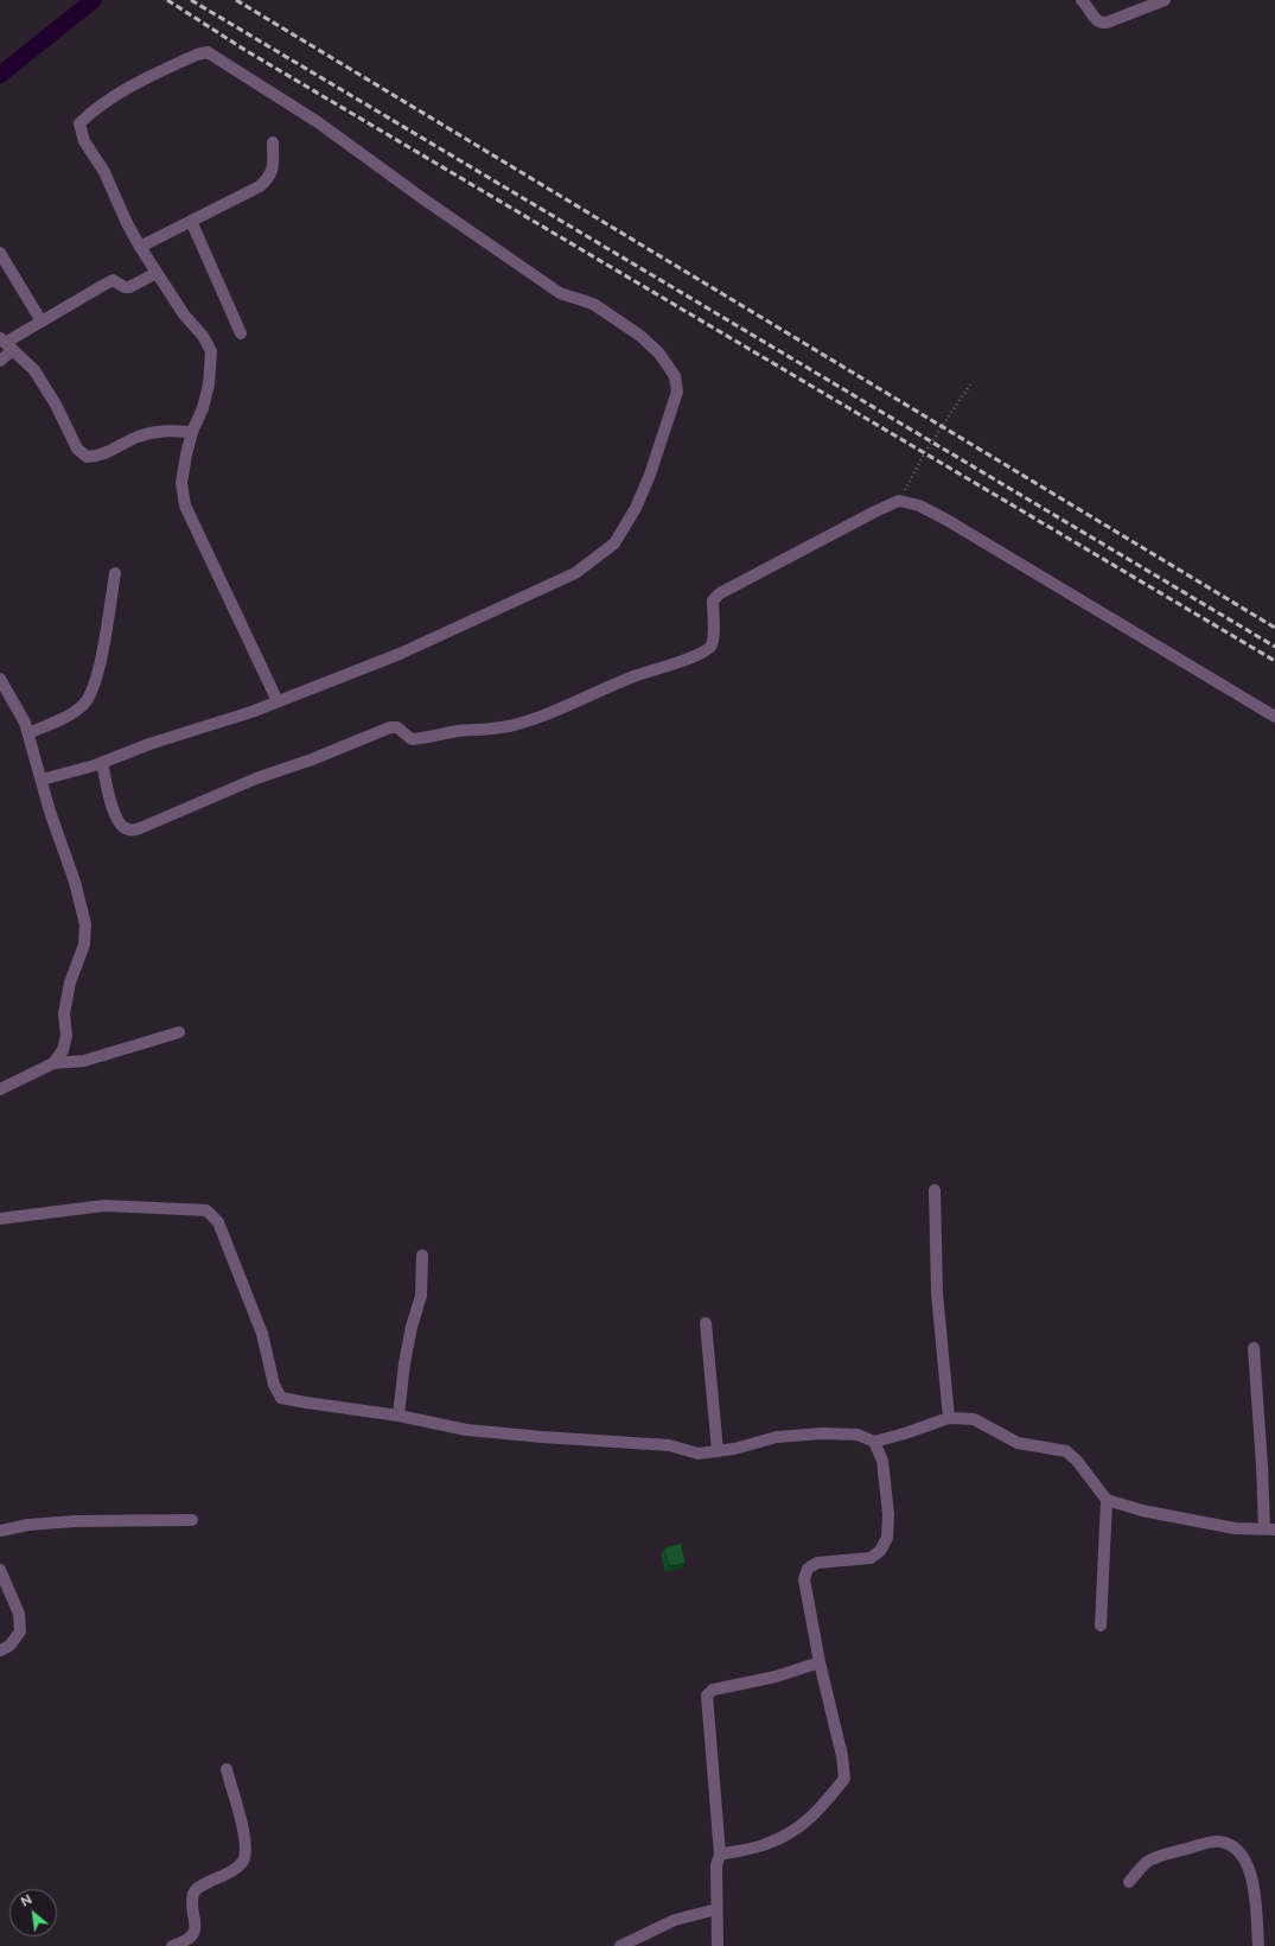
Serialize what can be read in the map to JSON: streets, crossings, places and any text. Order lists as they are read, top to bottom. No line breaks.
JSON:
{"north":"top left"}
